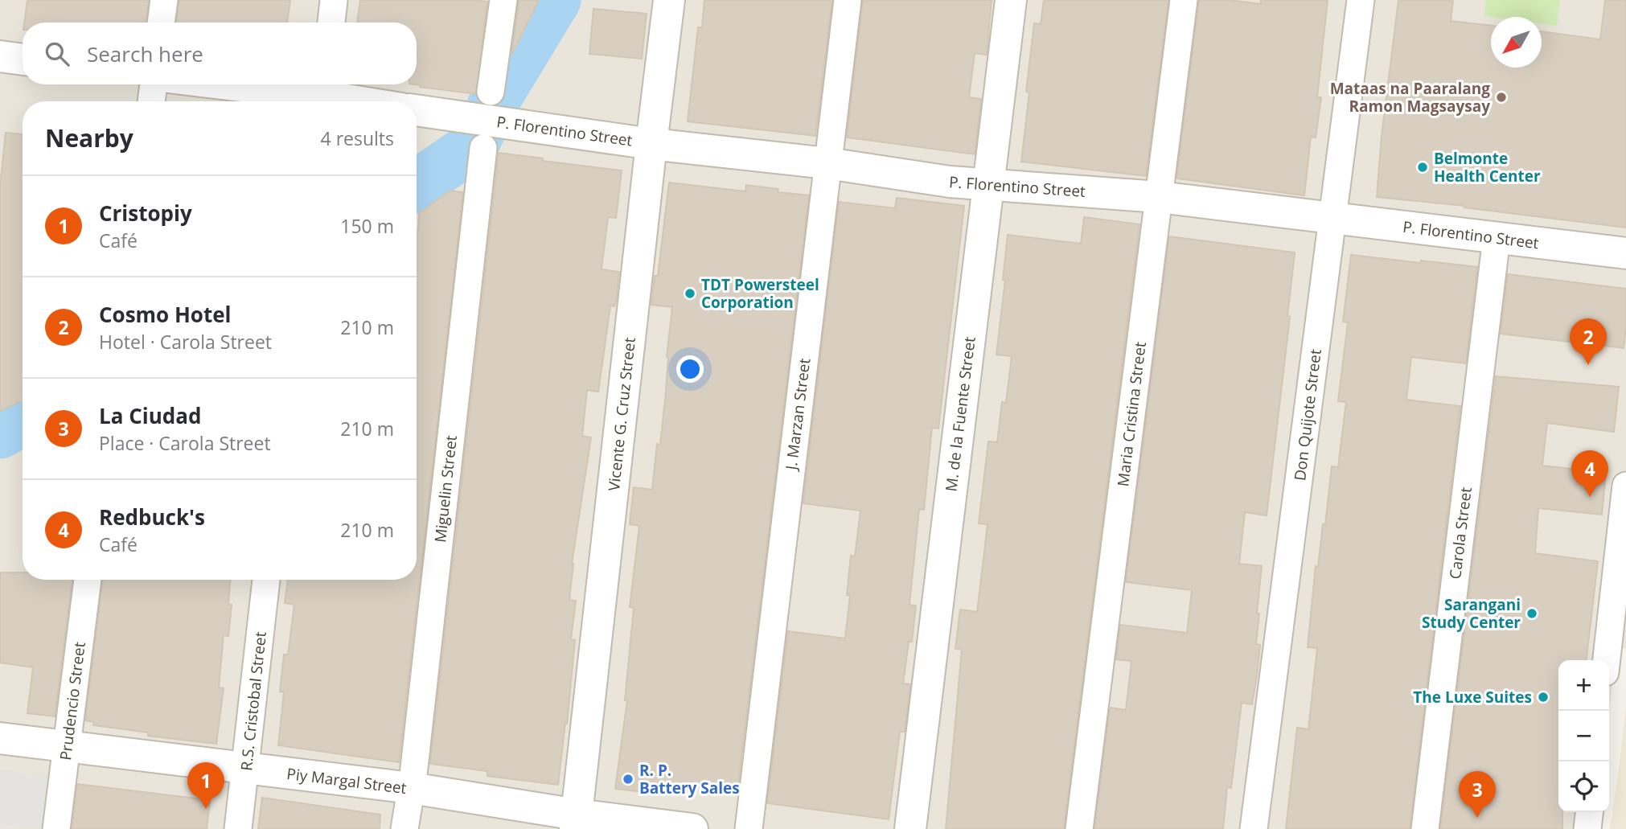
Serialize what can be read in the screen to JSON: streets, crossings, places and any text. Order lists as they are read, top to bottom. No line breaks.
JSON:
{"streets":{"street":["P. Florentino Street","Vicente G. Cruz Street","J. Marzan Street","M. de la Fuente Street","Maria Cristina Street","Don Quijote Street","Miguelin Street","Carola Street","Prudencio Street","R.S. Cristobal Street","Piy Margal Street"]},"crossings":[["P. Florentino Street","Vicente G. Cruz Street"],["P. Florentino Street","J. Marzan Street"],["P. Florentino Street","M. de la Fuente Street"],["P. Florentino Street","Maria Cristina Street"],["P. Florentino Street","Don Quijote Street"],["P. Florentino Street","Carola Street"],["Vicente G. Cruz Street","Piy Margal Street"],["Miguelin Street","Piy Margal Street"],["Prudencio Street","Piy Margal Street"],["R.S. Cristobal Street","Piy Margal Street"]],"places":["Mataas na Paaralang Ramon Magsaysay","Belmonte Health Center","TDT Powersteel Corporation","Sarangani Study Center","The Luxe Suites","R. P. Battery Sales"],"north":"bottom left","page":{"search":"Search here","heading":["Nearby","4 results"],"list":[{"mark":"1","name":"Cristopiy","note":"Café","value":"150 m"},{"mark":"2","name":"Cosmo Hotel","note":"Hotel · Carola Street","value":"210 m"},{"mark":"3","name":"La Ciudad","note":"Place · Carola Street","value":"210 m"},{"mark":"4","name":"Redbuck's","note":"Café","value":"210 m"}],"pins":["2","4","1","3"],"map_buttons":["+","−"]}}
